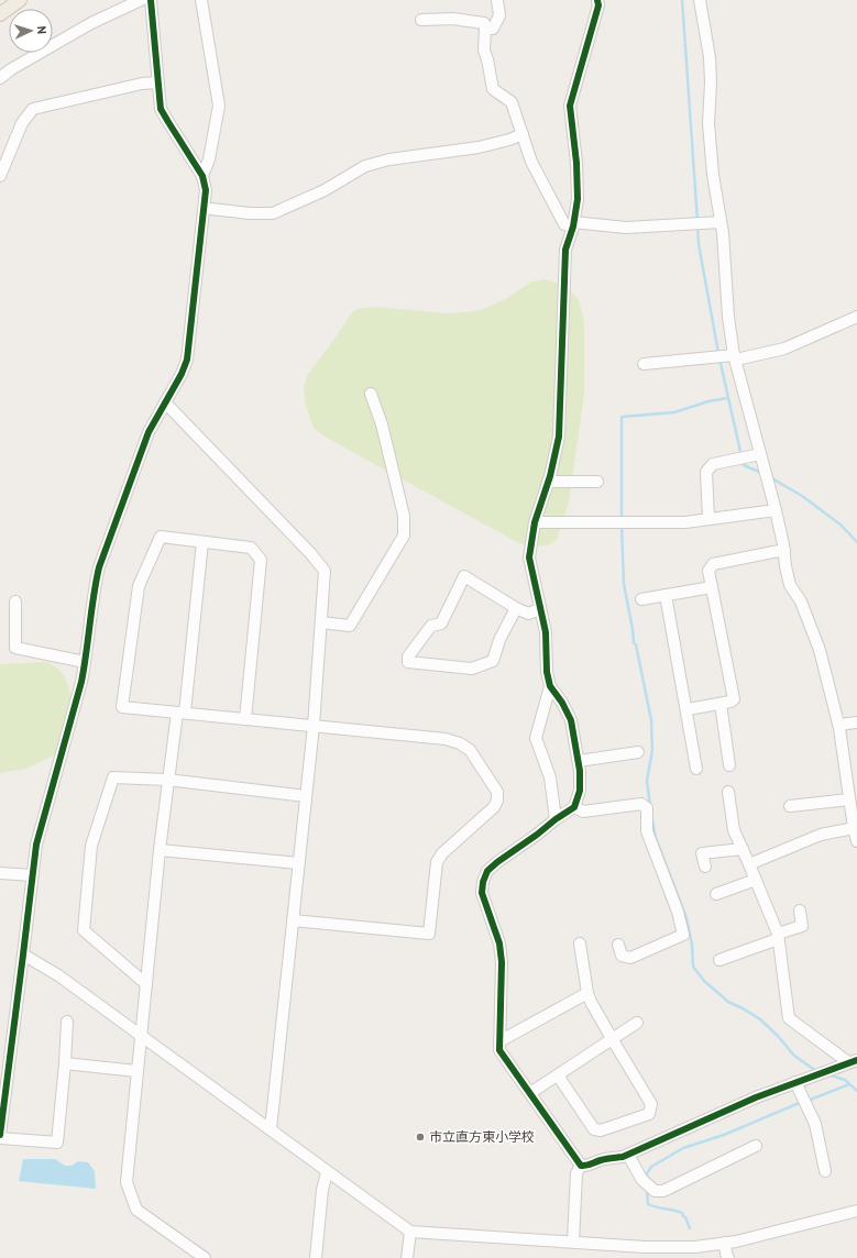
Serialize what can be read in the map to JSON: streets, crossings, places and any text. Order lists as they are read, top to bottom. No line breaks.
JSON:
{"places":["市立直方東小学校"],"north":"right"}
